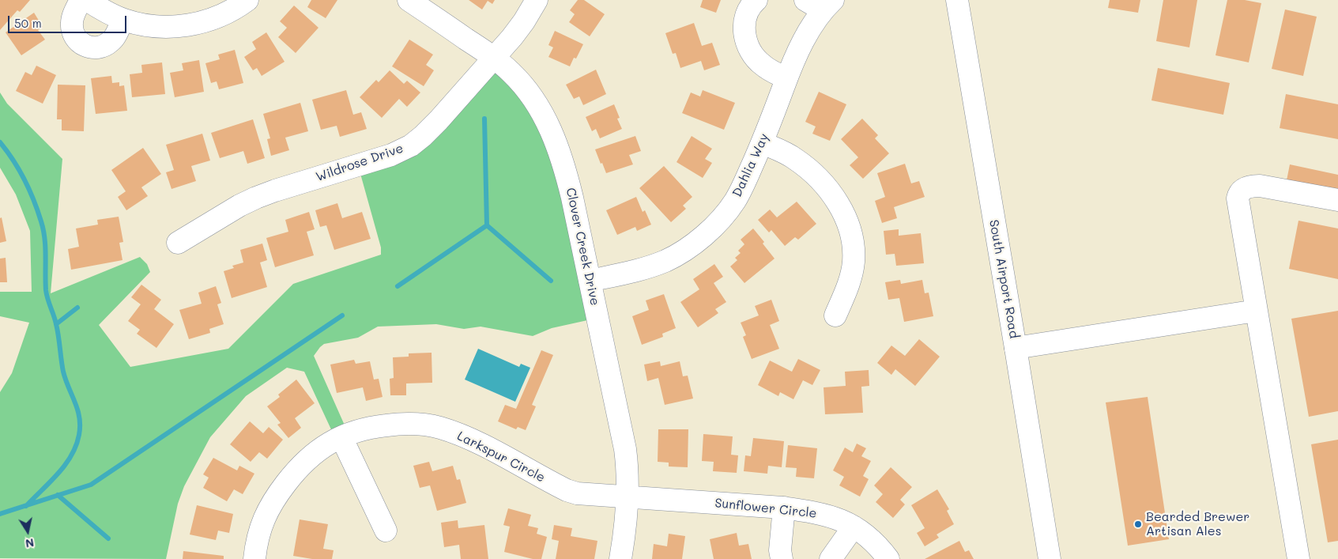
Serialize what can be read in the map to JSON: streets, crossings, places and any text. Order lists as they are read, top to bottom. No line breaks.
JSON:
{"streets":{"street":["Wildrose Drive","Dahlia Way","Clover Creek Drive","South Airport Road","Larkspur Circle","Sunflower Circle"]},"crossings":[["Wildrose Drive","Clover Creek Drive"],["Dahlia Way","Clover Creek Drive"],["Clover Creek Drive","Larkspur Circle"],["Clover Creek Drive","Sunflower Circle"],["Larkspur Circle","Sunflower Circle"]],"places":["Bearded Brewer Artisan Ales"],"scale_bar":"50 m","north":"bottom"}
